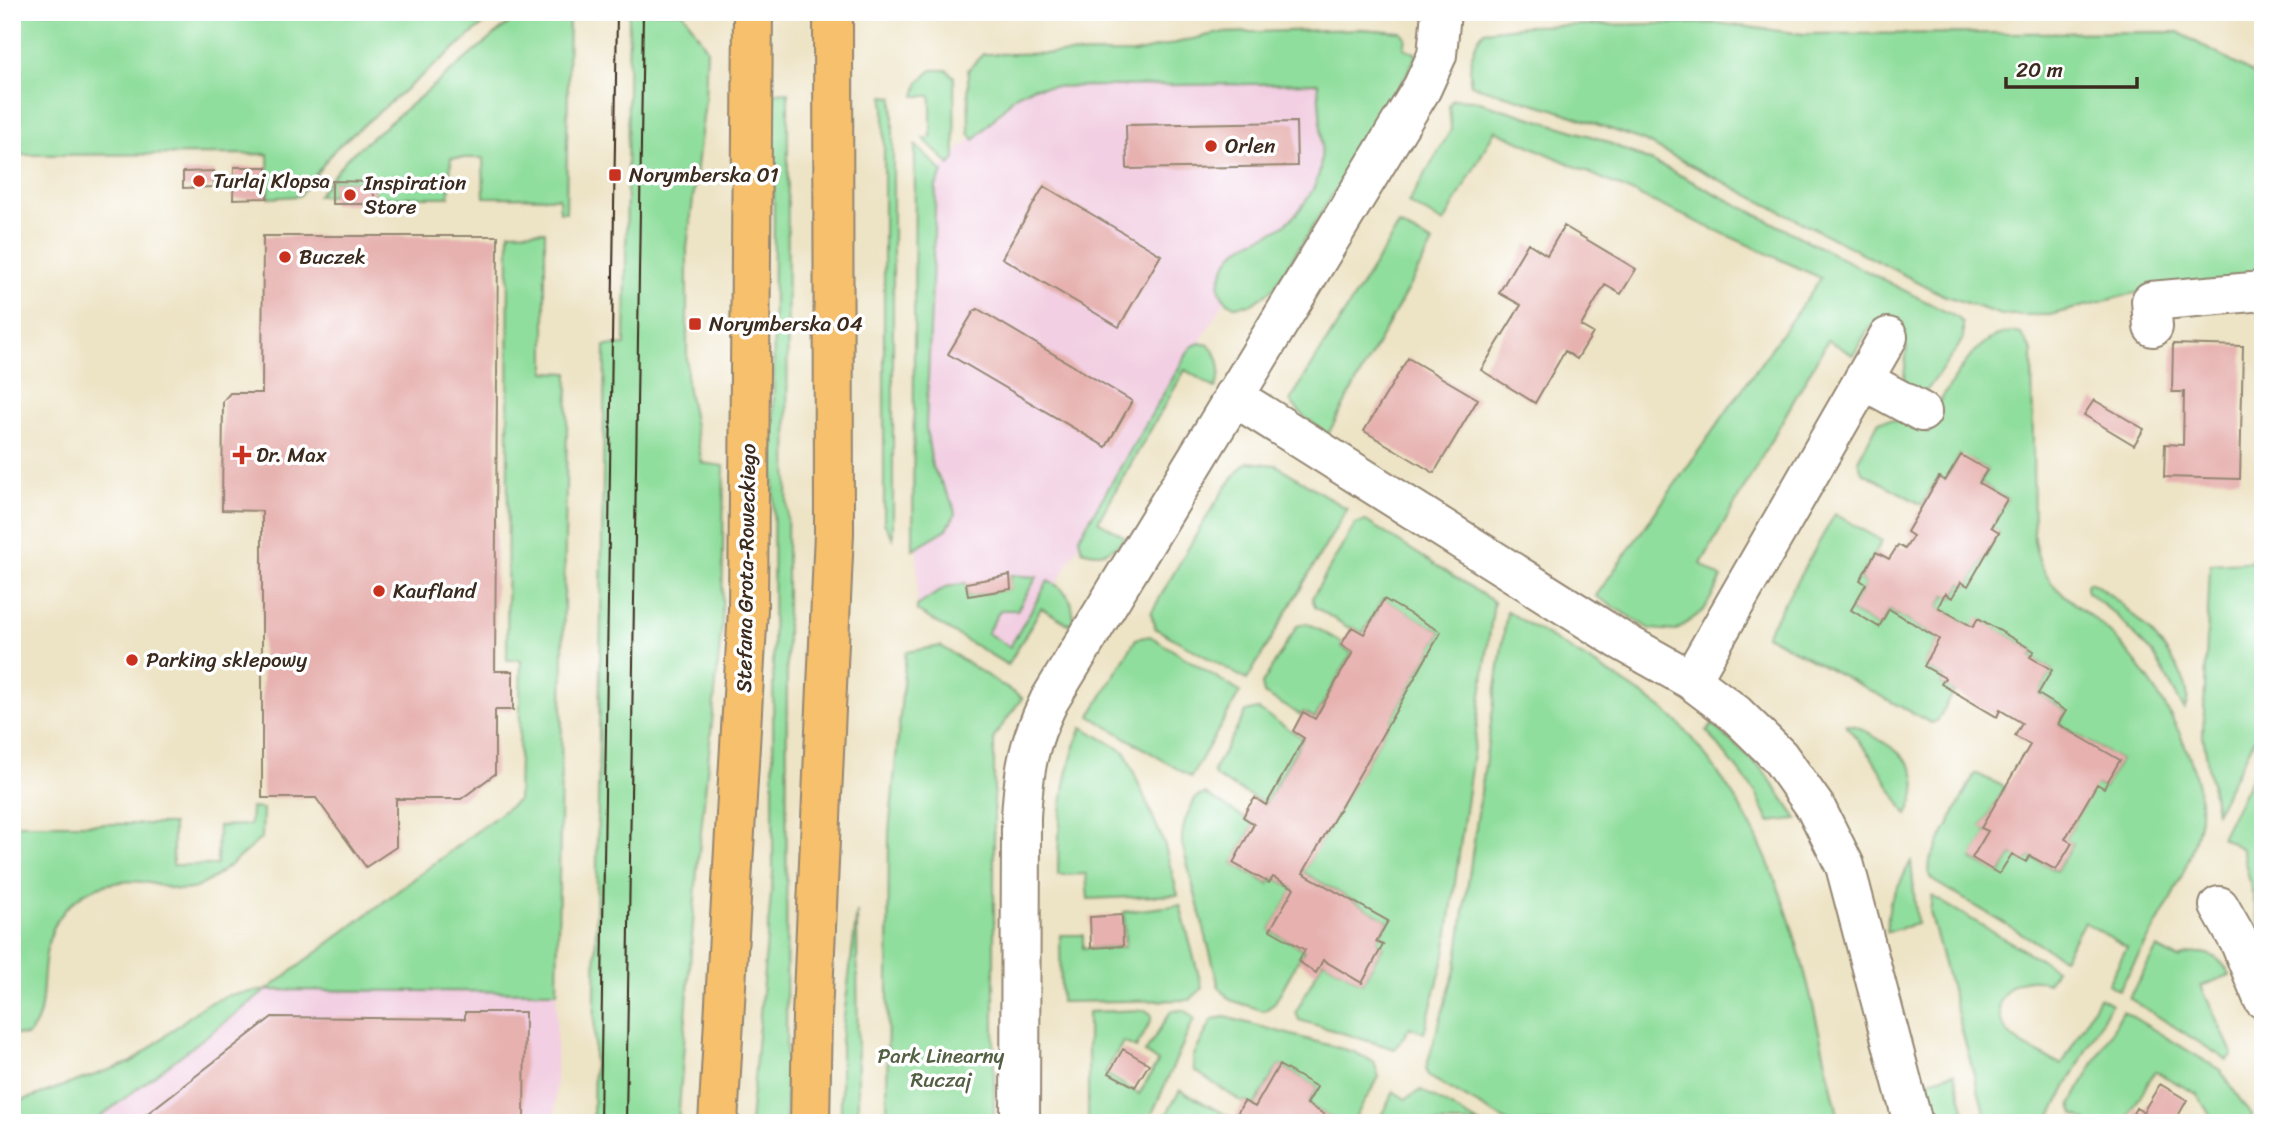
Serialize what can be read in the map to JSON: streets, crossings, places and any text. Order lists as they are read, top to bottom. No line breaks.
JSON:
{"streets":{"main road":["Stefana Grota-Roweckiego"]},"parks":["Park Linearny Ruczaj"],"places":{"other":["Orlen","Turlaj Klopsa","Inspiration Store","Buczek","Kaufland","Parking sklepowy"],"transit":["Norymberska 01","Norymberska 04"],"health":["Dr. Max"]},"scale_bar":"20 m"}
